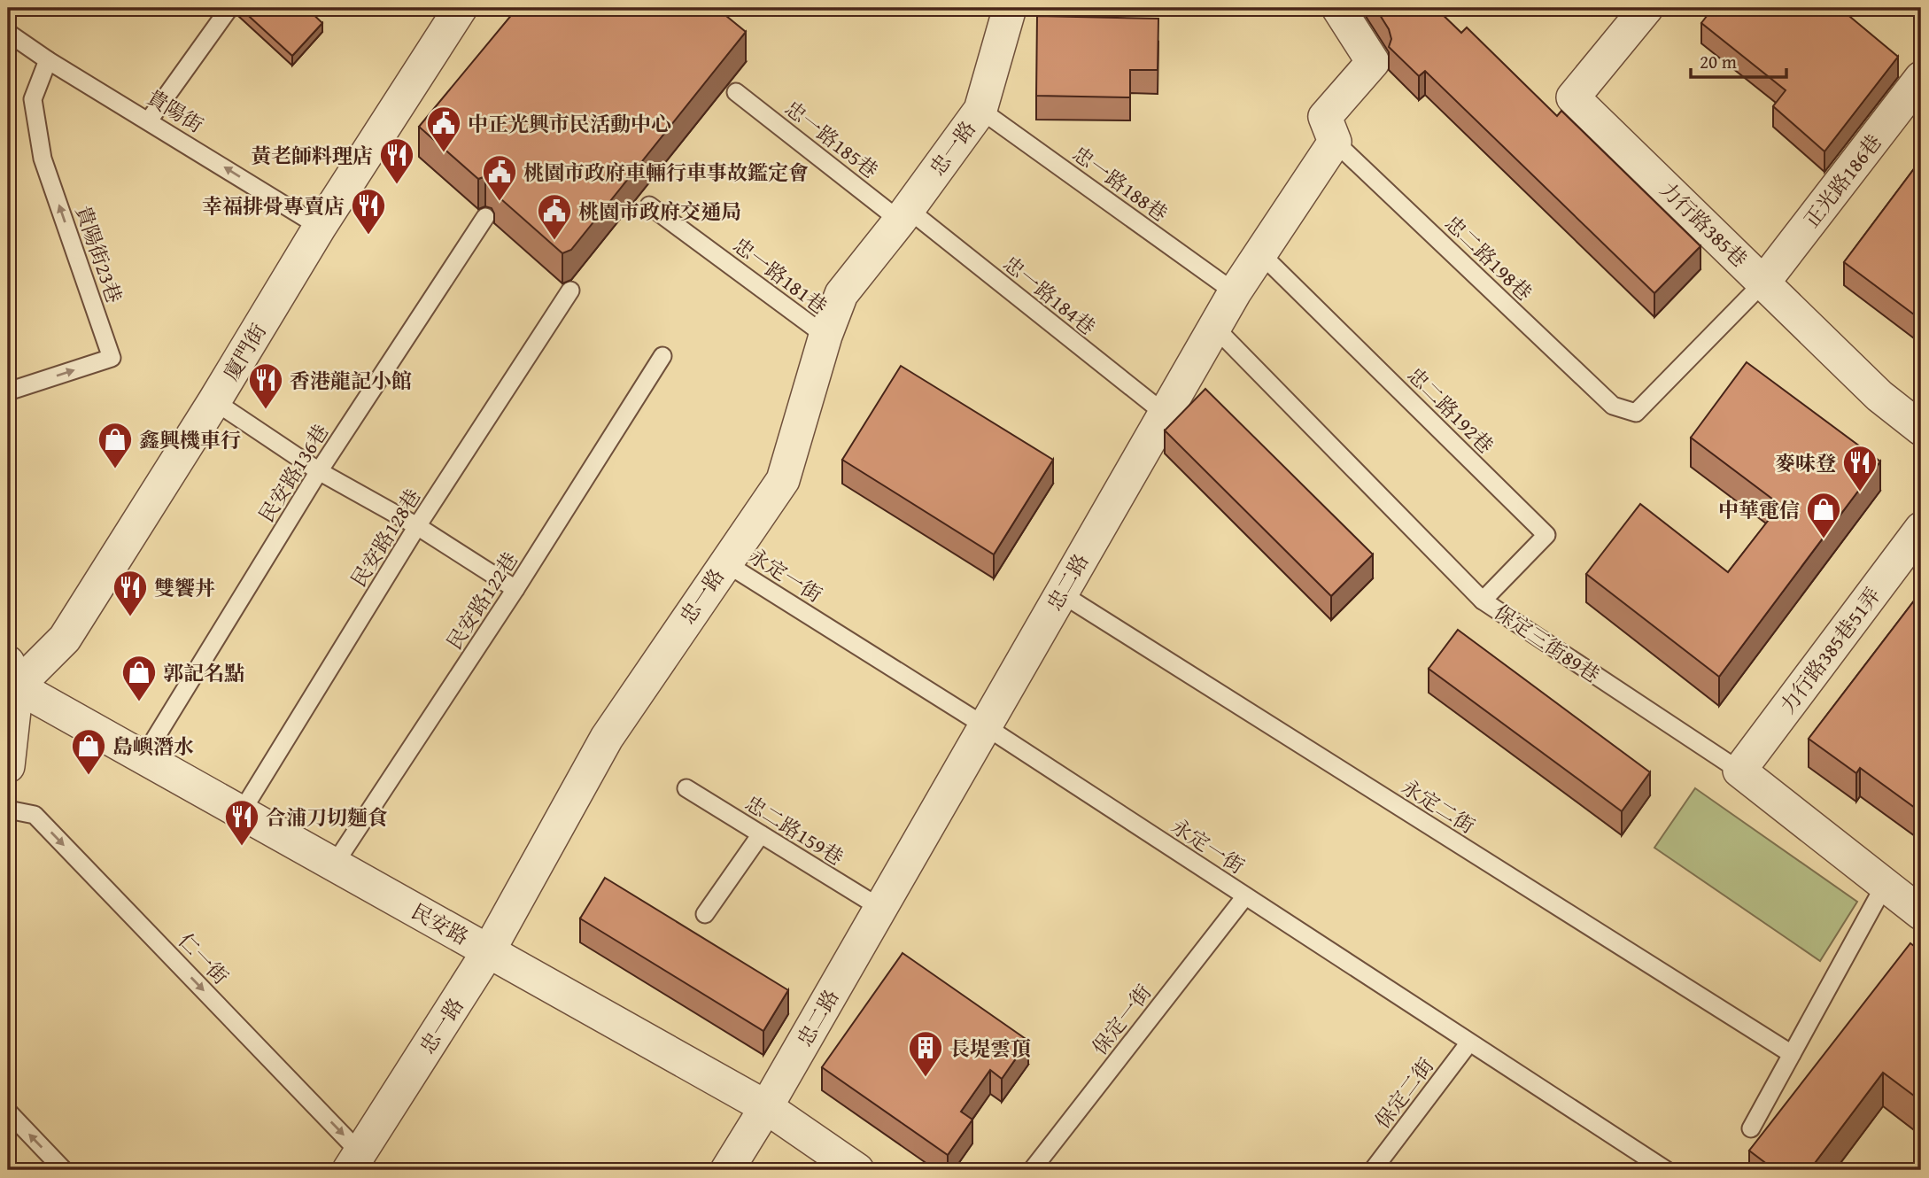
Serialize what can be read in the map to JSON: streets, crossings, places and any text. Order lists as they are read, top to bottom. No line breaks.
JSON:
{"streets":{"street":["忠一路","正光路186巷","力行路385巷","廈門街","忠二路","保定三街89巷","力行路385巷51弄","民安路"],"lane":["貴陽街","忠一路185巷","忠一路188巷","貴陽街23巷","忠二路198巷","忠一路181巷","忠一路184巷","忠二路192巷","民安路136巷","民安路128巷","永定一街","民安路122巷","永定二街","忠二路159巷","仁一街","保定一街","保定二街"]},"crossings":[["貴陽街","貴陽街23巷"],["貴陽街","廈門街"],["忠一路185巷","忠一路"],["忠一路185巷","忠一路184巷"],["忠一路","忠一路188巷"],["忠一路","忠一路181巷"],["忠一路","忠一路184巷"],["忠一路","永定一街"],["忠一路","民安路"],["忠一路","仁一街"],["正光路186巷","力行路385巷"],["正光路186巷","忠二路198巷"],["忠一路188巷","忠二路"],["力行路385巷","忠二路198巷"],["忠二路198巷","忠二路"],["忠一路184巷","忠二路"],["廈門街","民安路"],["忠二路192巷","忠二路"],["忠二路192巷","保定三街89巷"],["民安路136巷","民安路"],["民安路128巷","民安路"],["永定一街","忠二路"],["永定一街","保定一街"],["永定一街","保定二街"],["忠二路","保定三街89巷"],["忠二路","永定二街"],["忠二路","忠二路159巷"],["忠二路","民安路"],["民安路122巷","民安路"],["保定三街89巷","力行路385巷51弄"]],"one_way":["貴陽街","仁一街"],"places":{"public building":["中正光興市民活動中心","桃園市政府車輛行車事故鑑定會","桃園市政府交通局"],"restaurant":["黃老師料理店","幸福排骨專賣店","香港龍記小館","麥味登","雙饗丼","合浦刀切麵食"],"shop":["鑫興機車行","中華電信","郭記名點","島嶼潛水"],"building":["長堤雲頂"]},"scale_bar":"20 m"}
